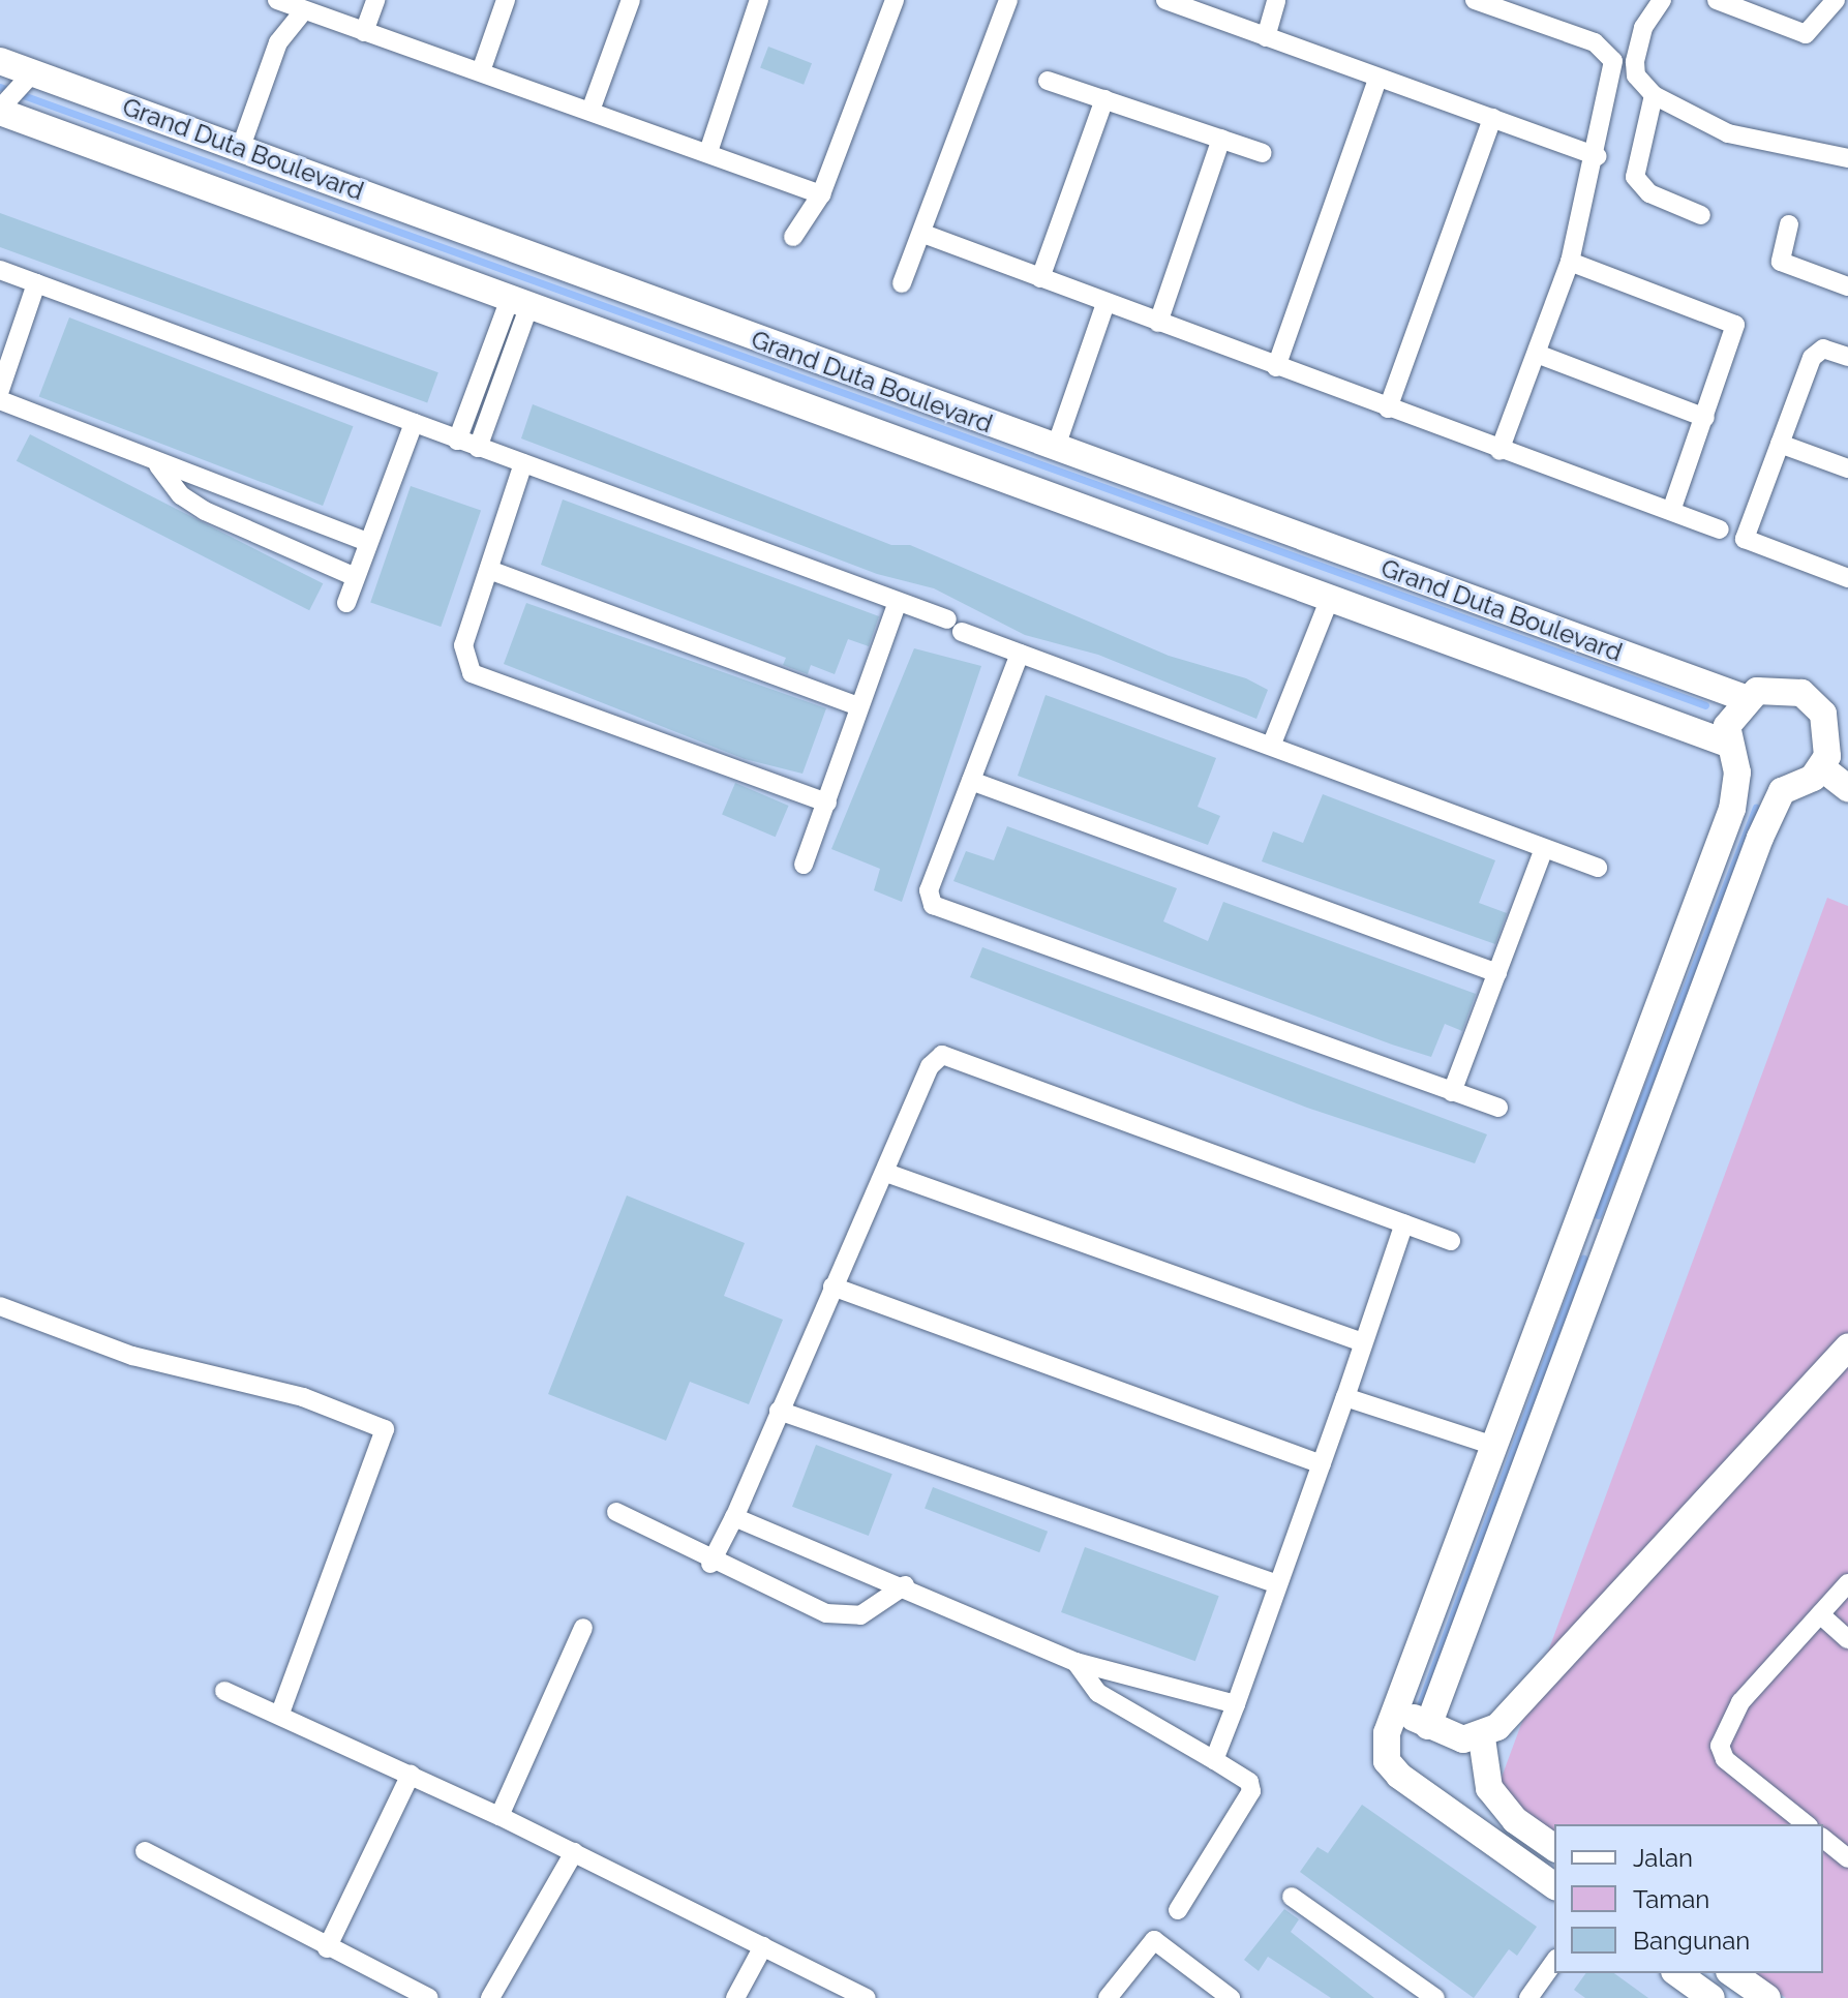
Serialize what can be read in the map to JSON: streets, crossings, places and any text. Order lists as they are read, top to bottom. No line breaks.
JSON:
{"streets":{"street":["Grand Duta Boulevard"]},"legend":["Jalan","Taman","Bangunan"]}
